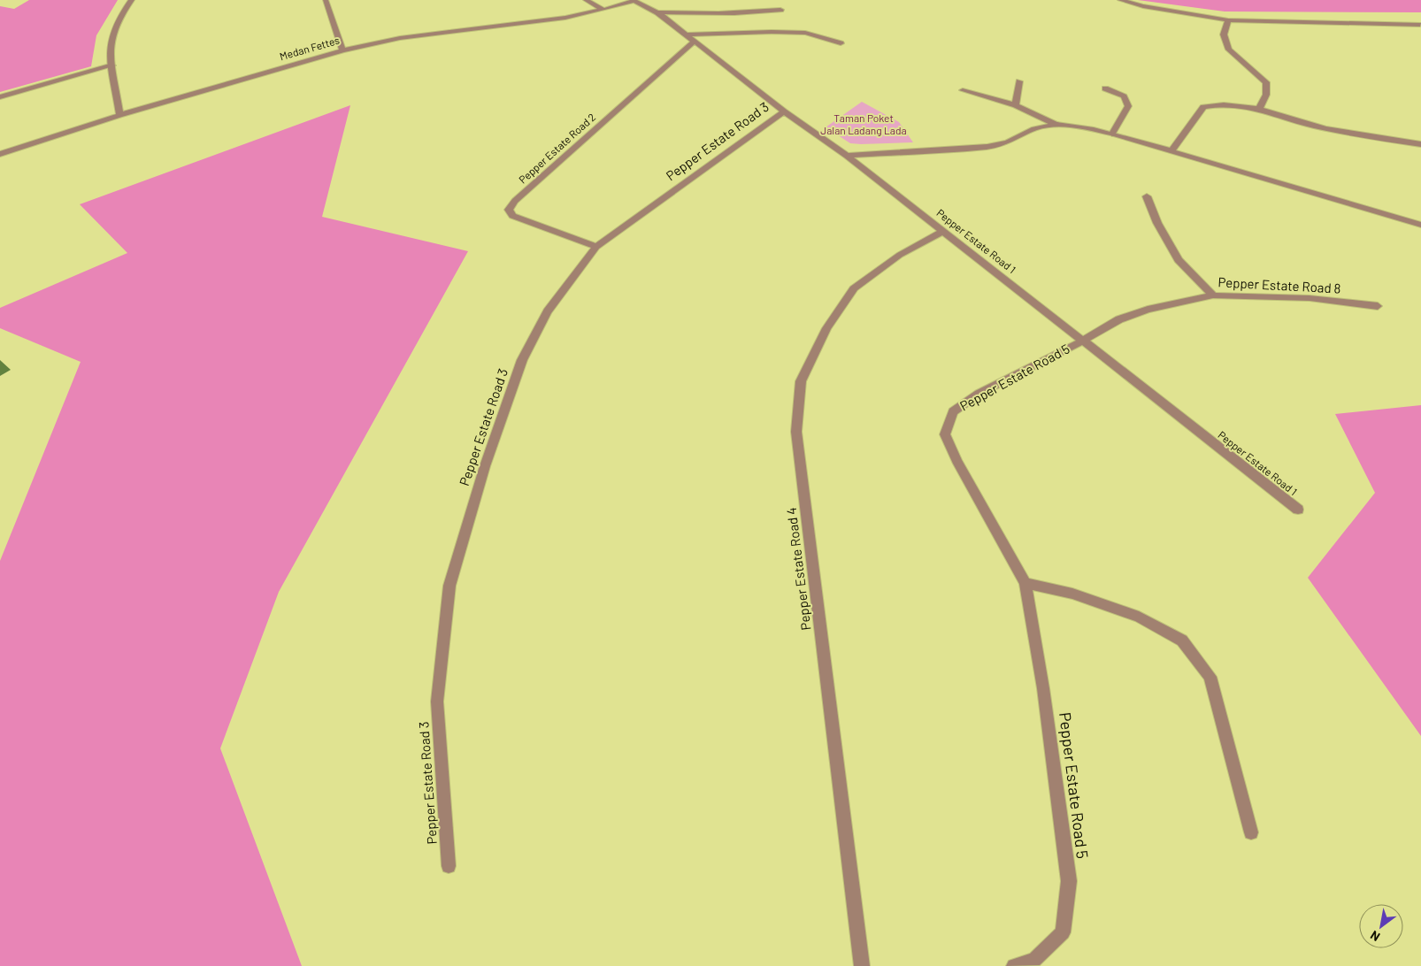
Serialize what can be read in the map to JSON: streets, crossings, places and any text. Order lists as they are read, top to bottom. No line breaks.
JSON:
{"streets":{"street":["Medan Fettes","Pepper Estate Road 3","Pepper Estate Road 2","Pepper Estate Road 1","Pepper Estate Road 8","Pepper Estate Road 5","Pepper Estate Road 4"]},"crossings":[["Medan Fettes","Pepper Estate Road 1"],["Pepper Estate Road 3","Pepper Estate Road 2"],["Pepper Estate Road 3","Pepper Estate Road 1"],["Pepper Estate Road 2","Pepper Estate Road 1"],["Pepper Estate Road 1","Pepper Estate Road 8"],["Pepper Estate Road 1","Pepper Estate Road 5"],["Pepper Estate Road 1","Pepper Estate Road 4"],["Pepper Estate Road 8","Pepper Estate Road 5"]],"parks":["Taman Poket Jalan Ladang Lada"],"north":"bottom left"}
